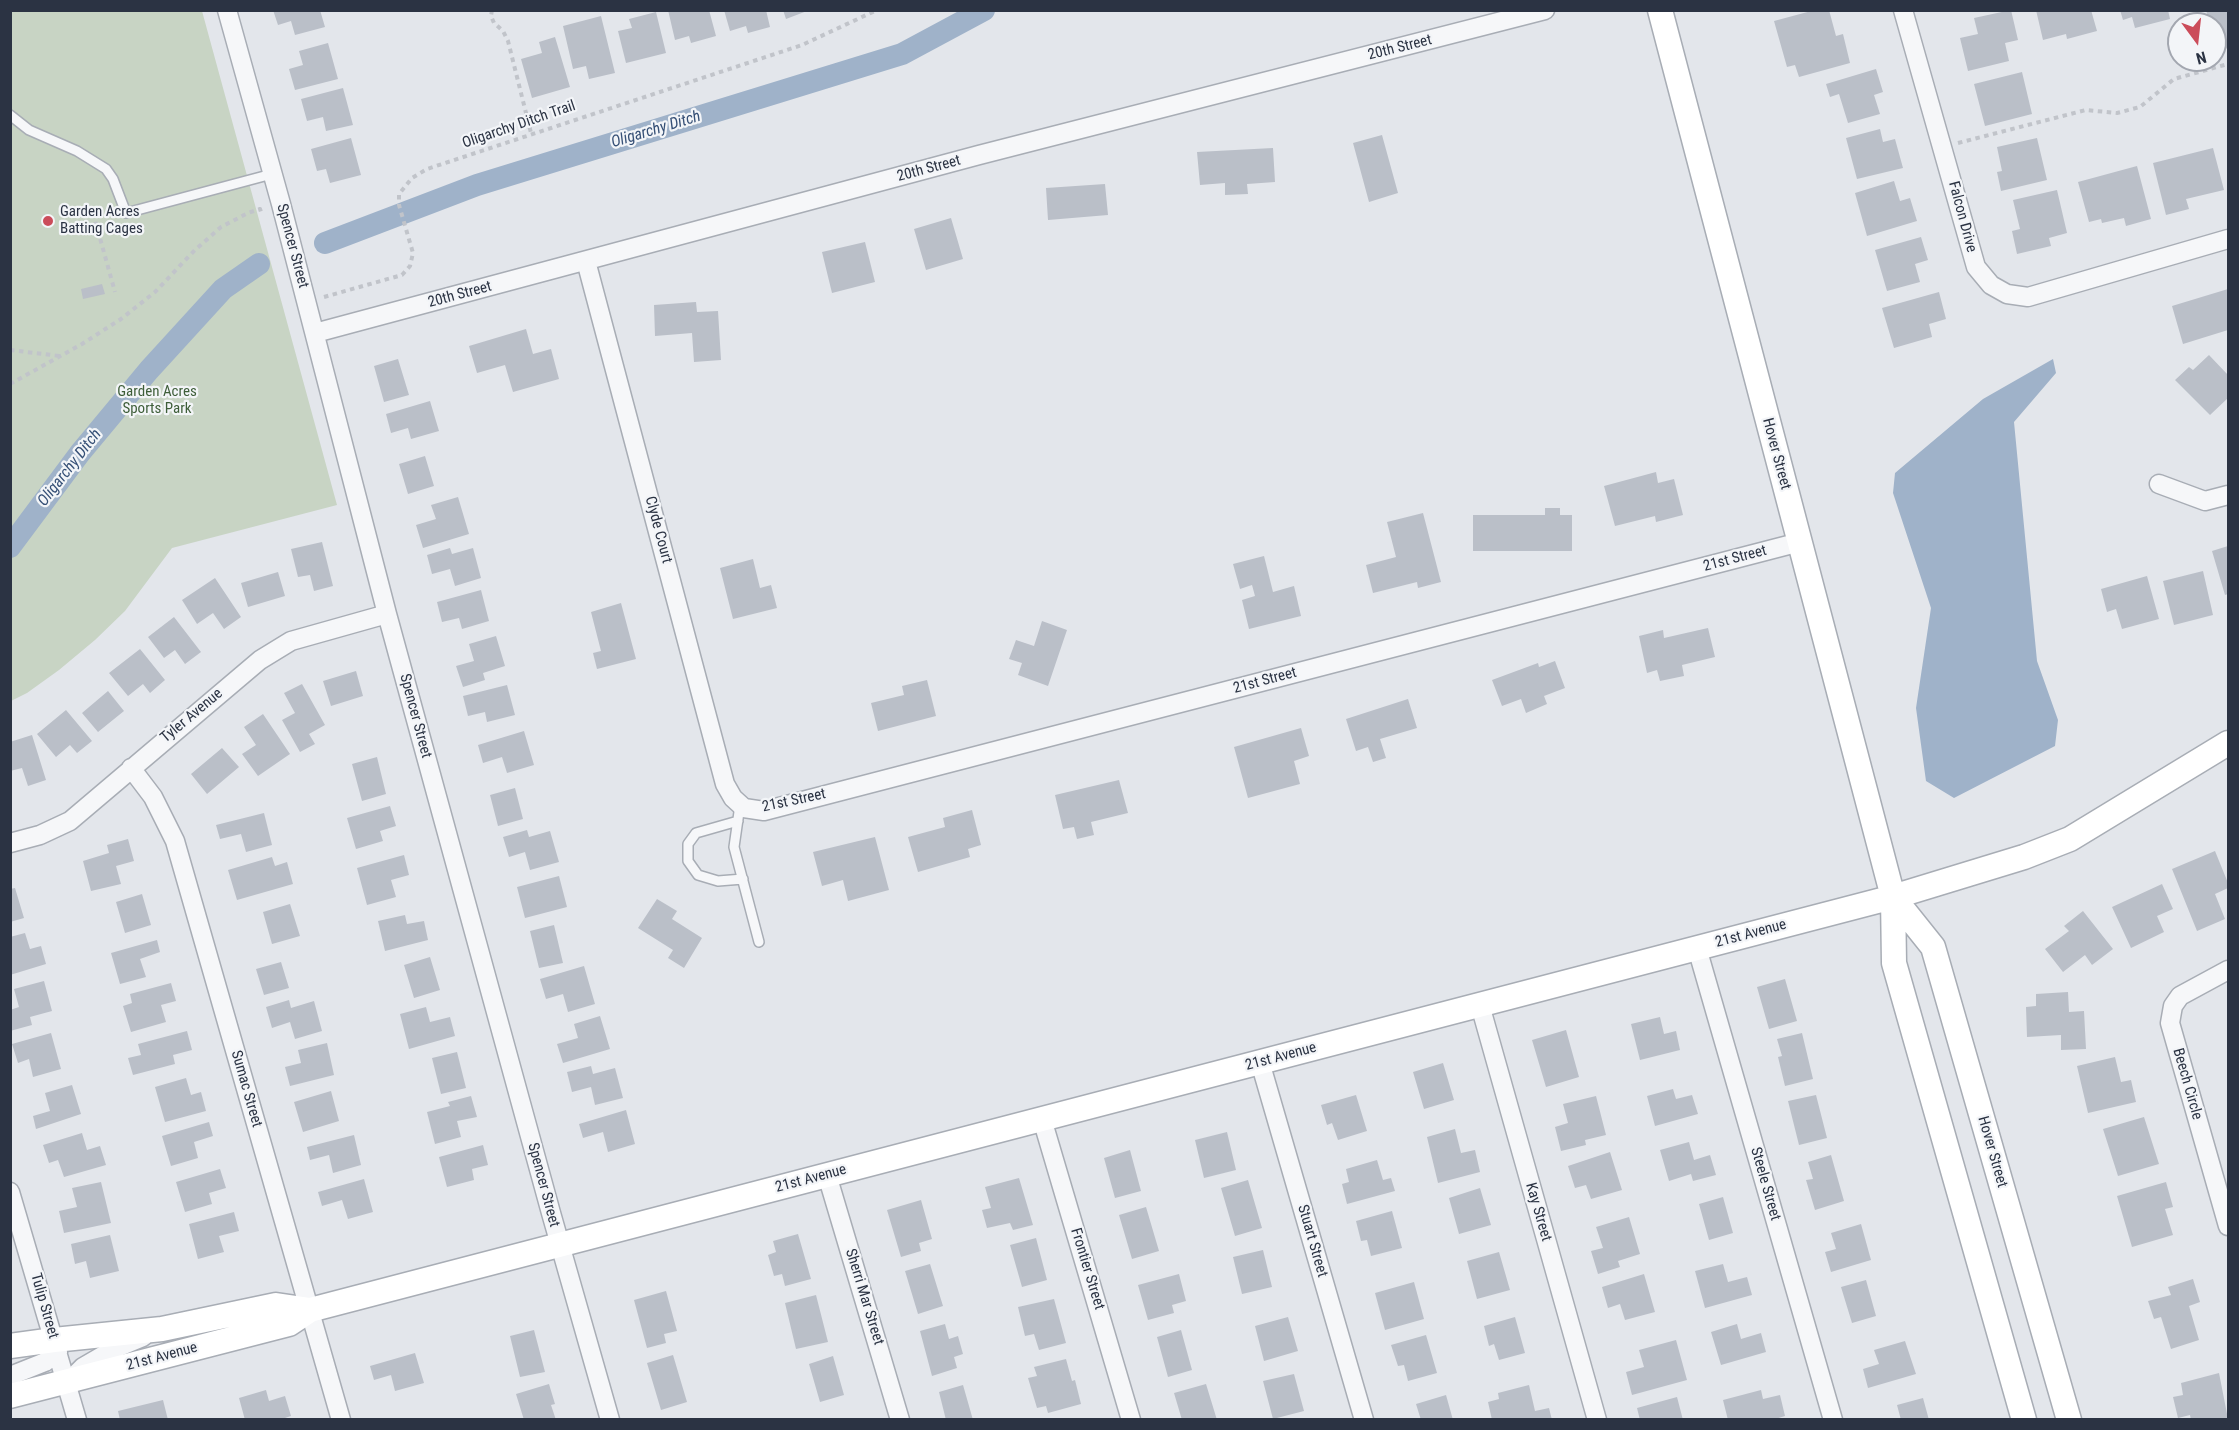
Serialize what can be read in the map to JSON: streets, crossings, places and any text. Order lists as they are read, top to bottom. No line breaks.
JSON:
{"streets":{"street":["20th Street","Falcon Drive","Spencer Street","Hover Street","Clyde Court","21st Street","Tyler Avenue","21st Avenue","Beech Circle","Sumac Street","Steele Street","Kay Street","Stuart Street","Frontier Street","Sherri Mar Street","Tulip Street"],"path":["Oligarchy Ditch Trail"]},"crossings":[["20th Street","Spencer Street"],["20th Street","Clyde Court"],["Oligarchy Ditch Trail","Spencer Street"],["Spencer Street","Tyler Avenue"],["Spencer Street","21st Avenue"],["Hover Street","21st Street"],["Hover Street","21st Avenue"],["Clyde Court","21st Street"],["Tyler Avenue","Sumac Street"],["21st Avenue","Sumac Street"],["21st Avenue","Steele Street"],["21st Avenue","Kay Street"],["21st Avenue","Stuart Street"],["21st Avenue","Frontier Street"],["21st Avenue","Sherri Mar Street"],["21st Avenue","Tulip Street"]],"water":["Oligarchy Ditch"],"parks":["Garden Acres Sports Park"],"places":["Garden Acres Batting Cages"],"north":"bottom"}
